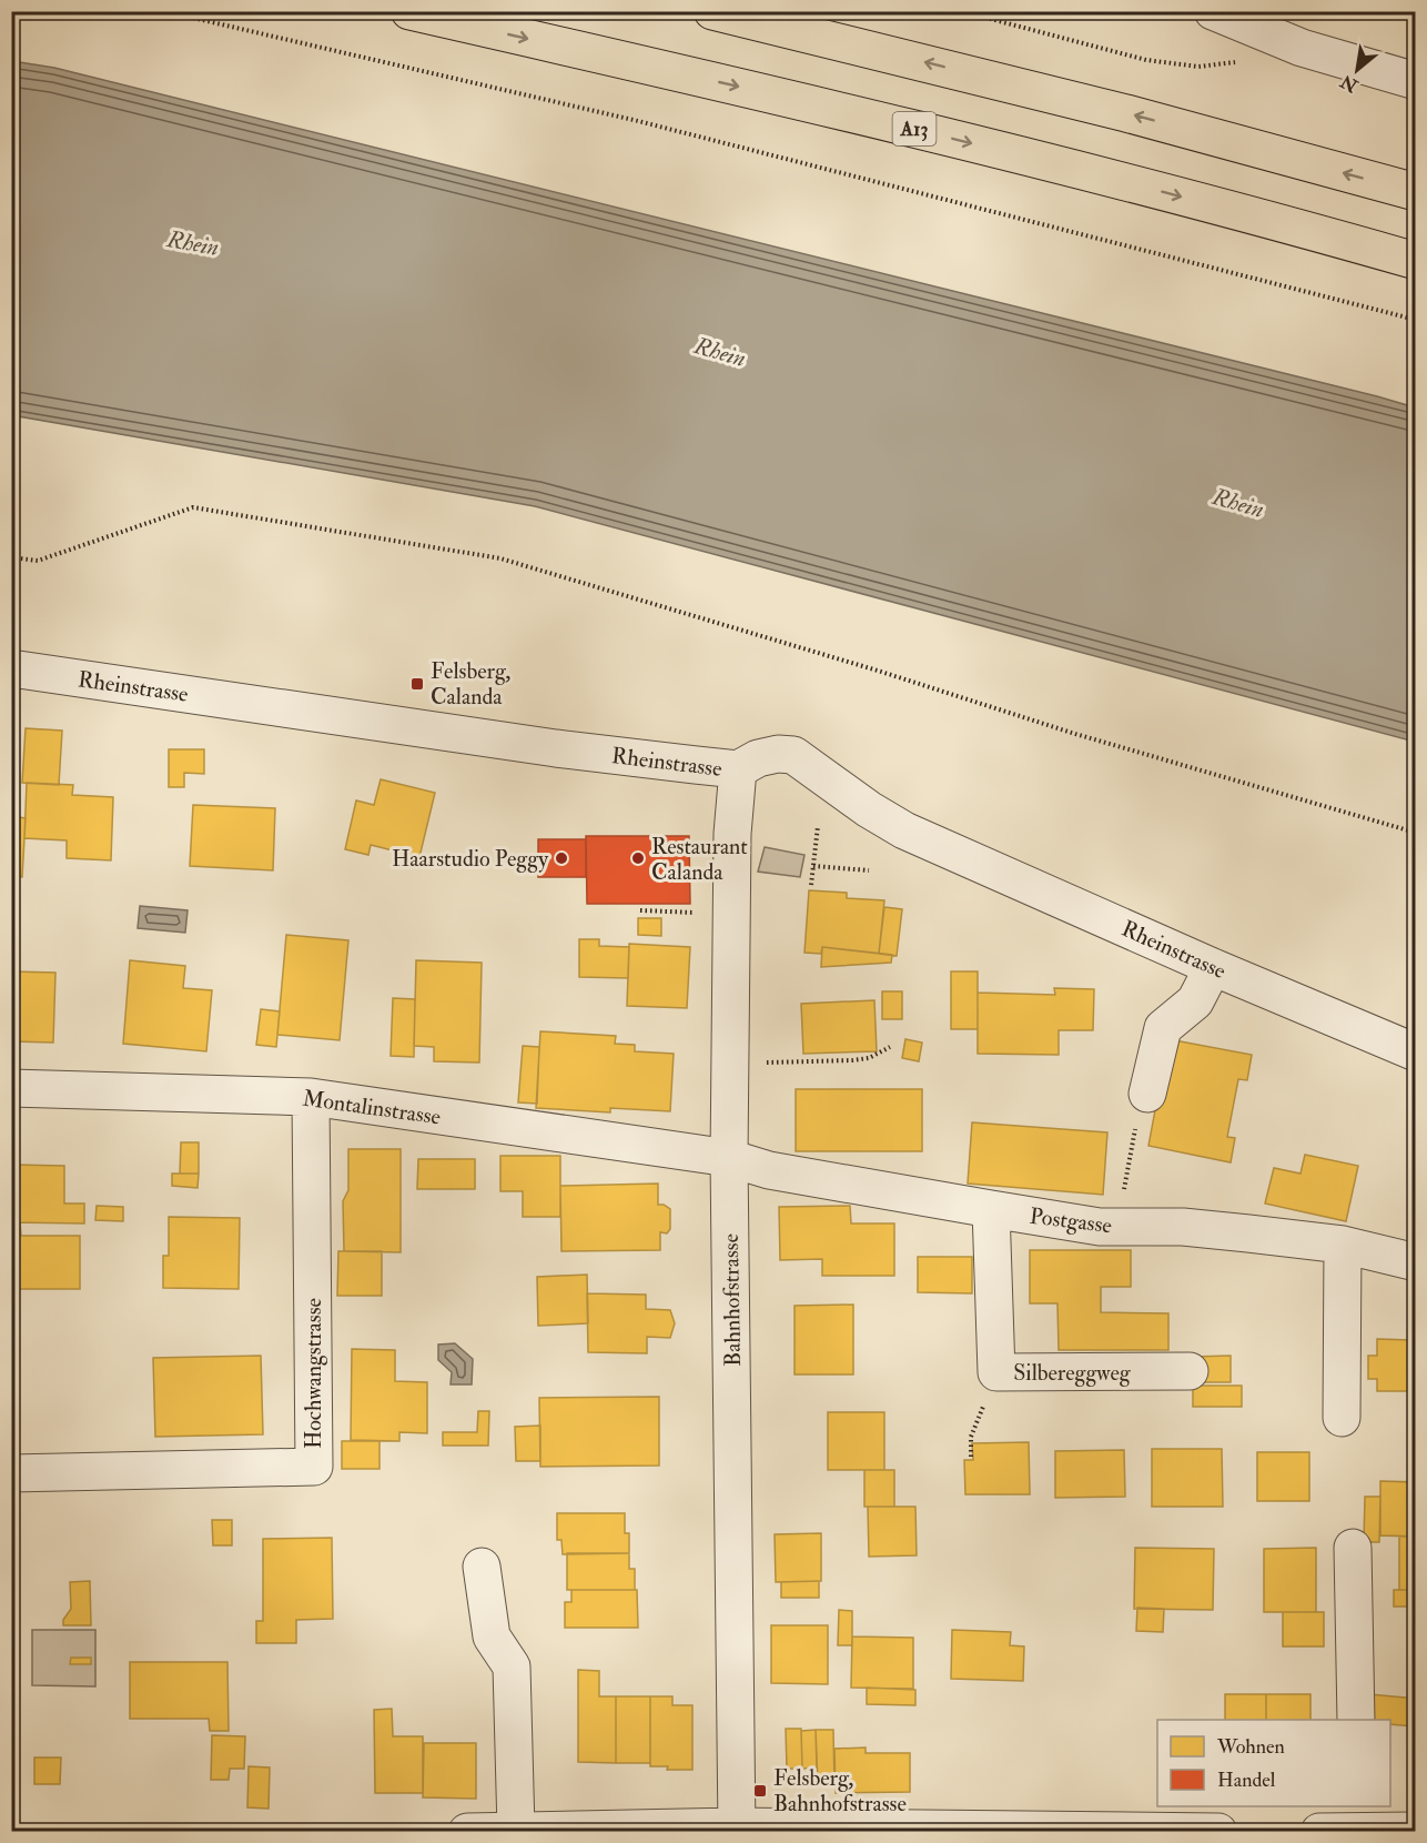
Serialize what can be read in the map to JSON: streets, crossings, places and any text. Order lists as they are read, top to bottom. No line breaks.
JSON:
{"streets":{"highway":["A13"],"street":["Rheinstrasse","Montalinstrasse","Postgasse","Bahnhofstrasse","Silbereggweg","Hochwangstrasse"]},"crossings":[["Rheinstrasse","Bahnhofstrasse"],["Montalinstrasse","Postgasse"],["Montalinstrasse","Bahnhofstrasse"],["Montalinstrasse","Hochwangstrasse"],["Postgasse","Bahnhofstrasse"],["Postgasse","Silbereggweg"]],"water":["Rhein"],"places":{"transit":["Felsberg, Calanda","Felsberg, Bahnhofstrasse"],"other":["Haarstudio Peggy","Restaurant Calanda"]},"legend":["Wohnen","Handel"],"north":"bottom left"}
